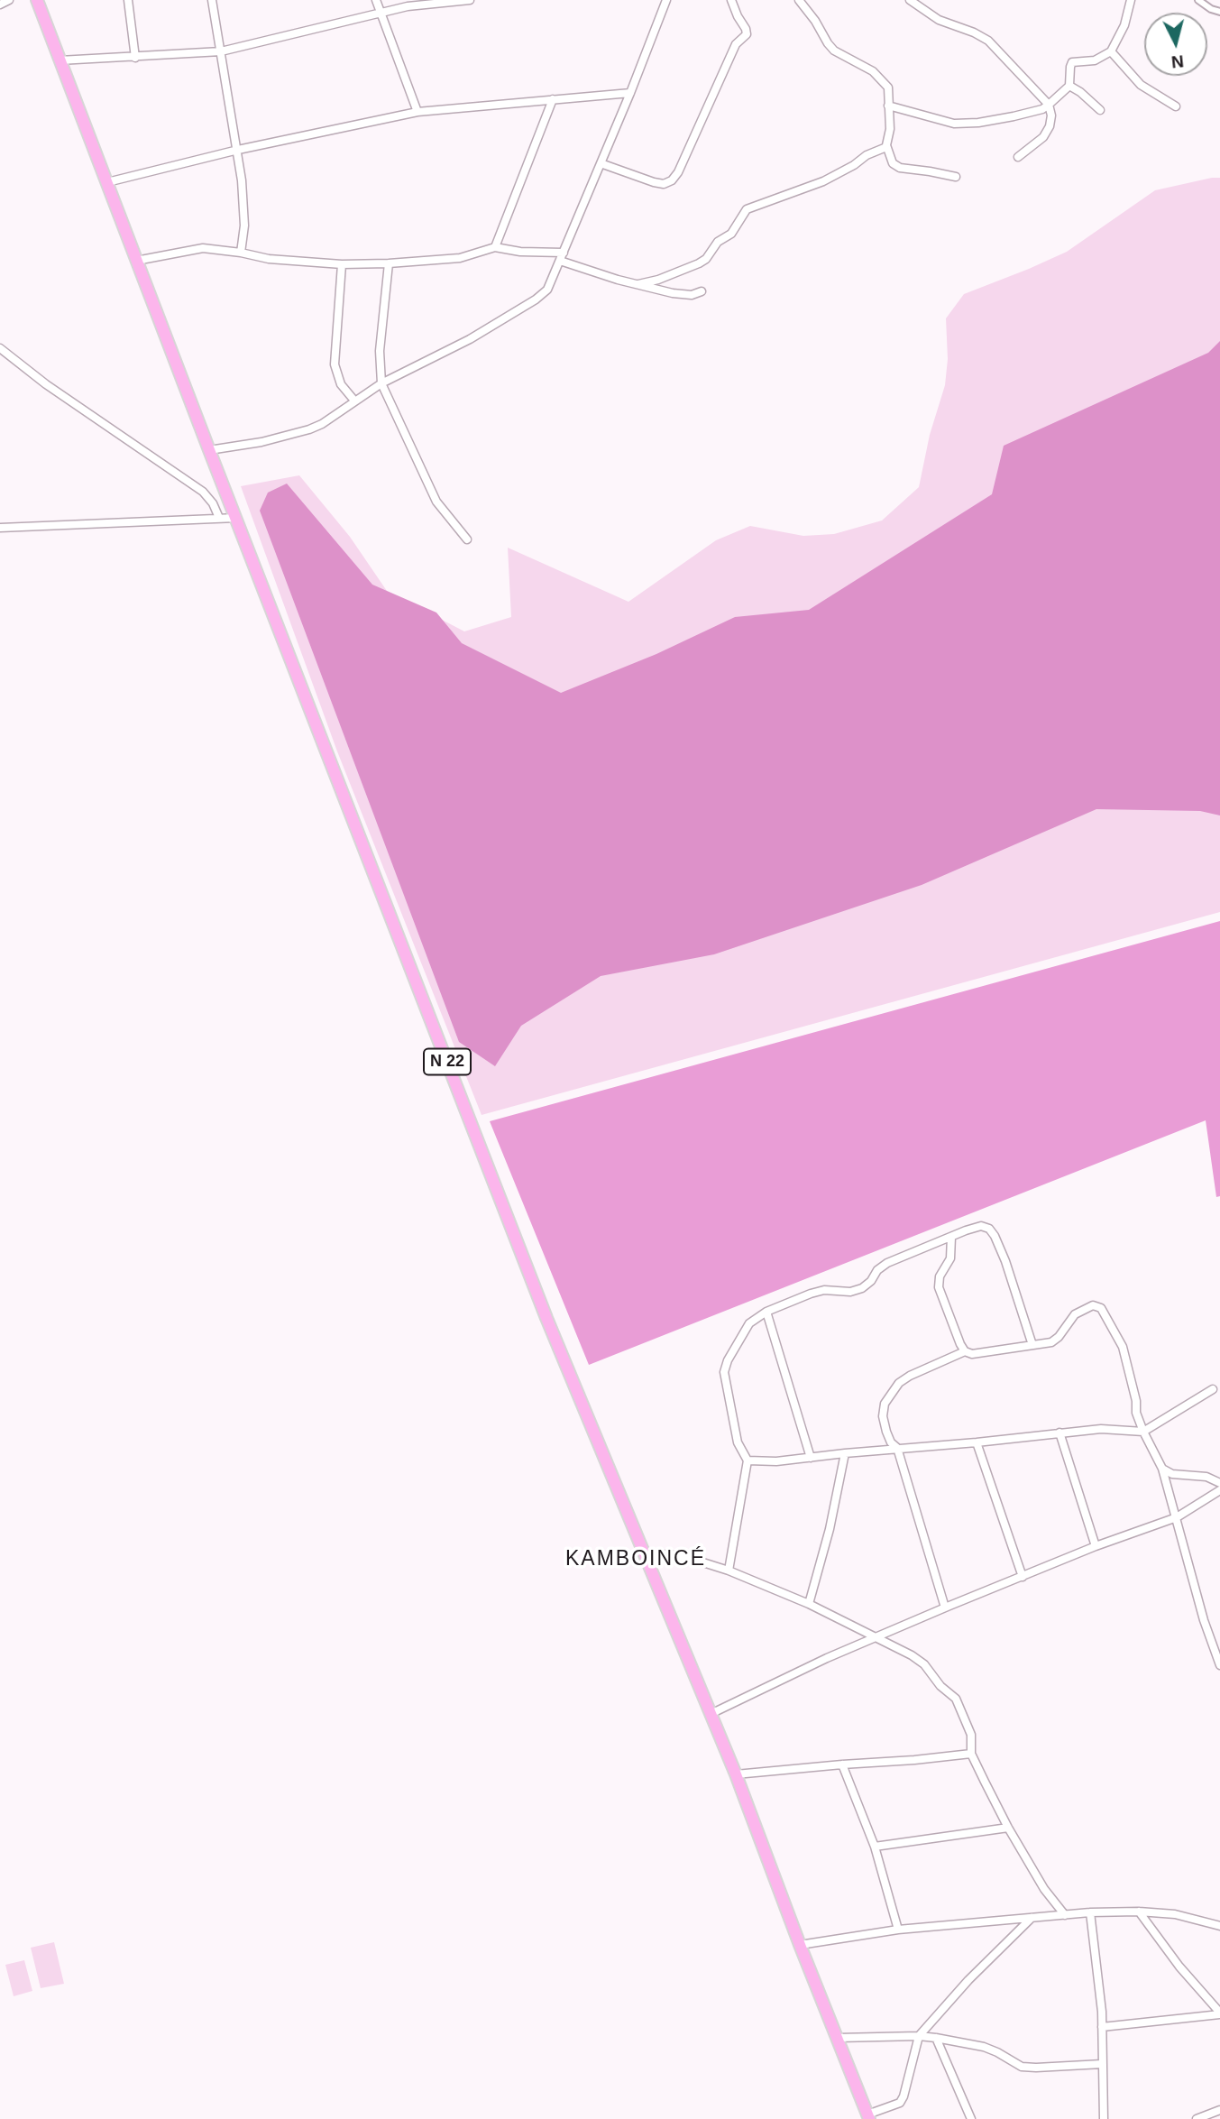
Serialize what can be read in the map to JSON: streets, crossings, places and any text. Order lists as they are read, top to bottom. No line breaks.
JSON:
{"streets":{"main road":["N 22"]},"districts":["KAMBOINCÉ"],"north":"bottom"}
